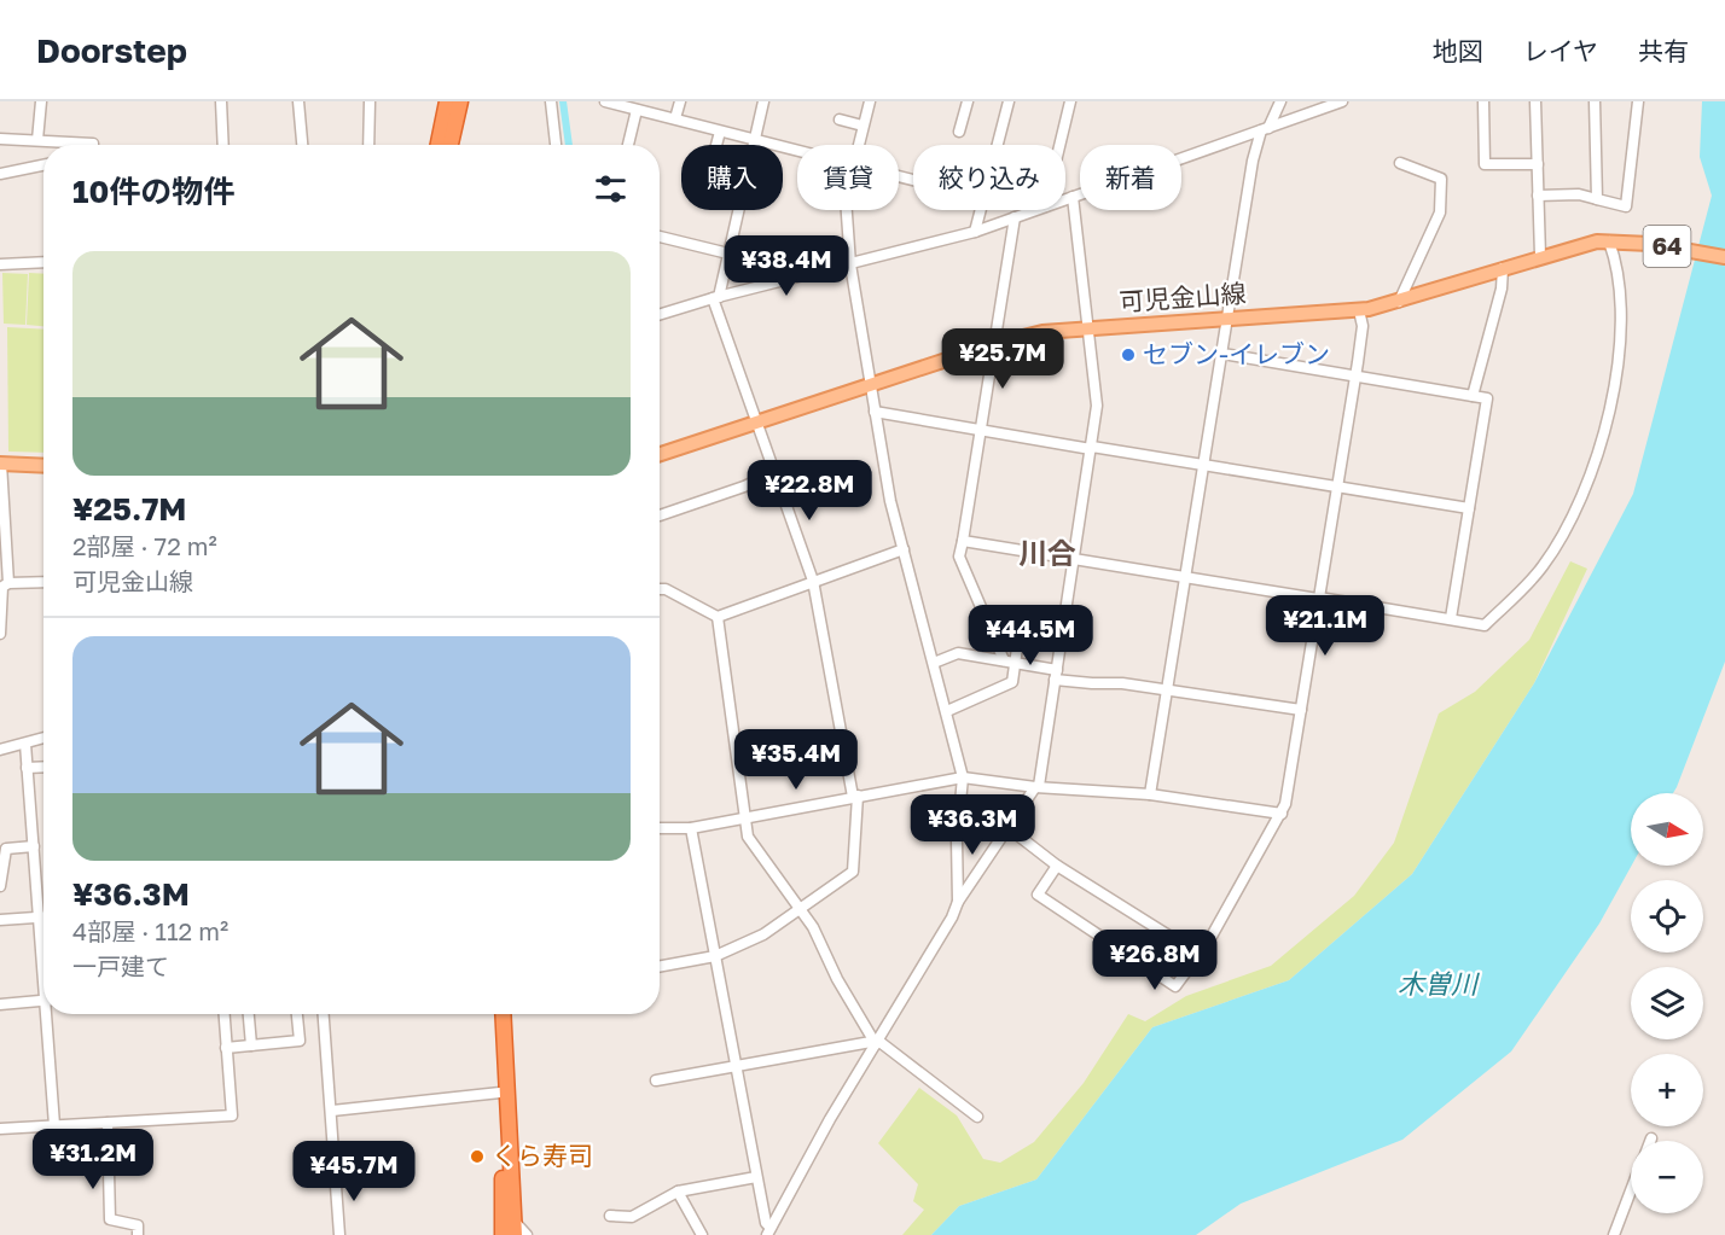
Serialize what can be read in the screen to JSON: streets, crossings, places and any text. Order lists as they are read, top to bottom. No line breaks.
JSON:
{"streets":{"main road":["64","可児金山線"]},"districts":["川合"],"water":["木曽川"],"places":["セブン-イレブン","くら寿司"],"north":"right","page":{"header":"Doorstep","nav":["地図","レイヤ","共有"],"chip":["購入","賃貸","絞り込み","新着"],"heading":"10件の物件","list":[{"name":"¥25.7M","note":"2部屋 · 72 m² · 可児金山線"},{"name":"¥36.3M","note":"4部屋 · 112 m² · 一戸建て"}],"price":["¥38.4M","¥25.7M","¥22.8M","¥21.1M","¥44.5M","¥35.4M","¥36.3M","¥26.8M","¥31.2M","¥45.7M"],"map_buttons":["+","−"]}}
